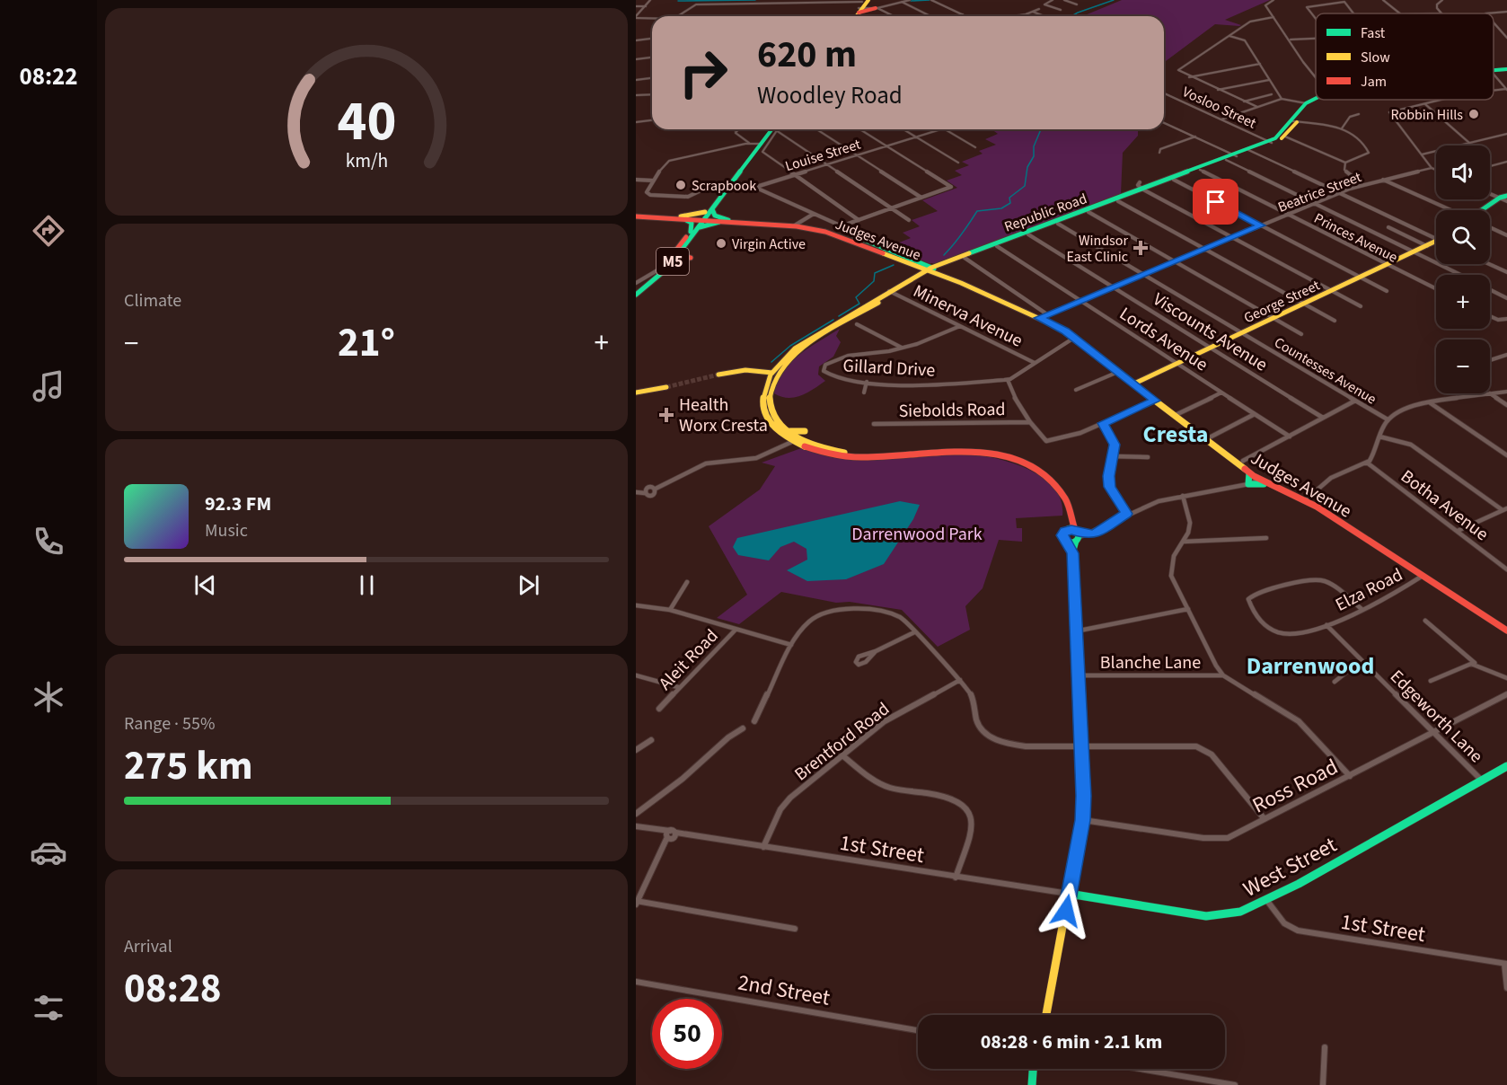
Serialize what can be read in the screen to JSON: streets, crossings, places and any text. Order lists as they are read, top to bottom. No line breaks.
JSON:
{"streets":{"main road":["Republic Road","Judges Avenue","M5","George Street","West Street"],"street":["Vosloo Street","Louise Street","Beatrice Street","Princes Avenue","Minerva Avenue","Viscounts Avenue","Lords Avenue","Gillard Drive","Countesses Avenue","Siebolds Road","Botha Avenue","Elza Road","Aleit Road","Blanche Lane","Edgeworth Lane","Brentford Road","Ross Road","1st Street","2nd Street"]},"crossings":[["Vosloo Street","Republic Road"],["Louise Street","Judges Avenue"],["Beatrice Street","Princes Avenue"],["Beatrice Street","Judges Avenue"],["Beatrice Street","Viscounts Avenue"],["Beatrice Street","Lords Avenue"],["Beatrice Street","Countesses Avenue"],["Republic Road","Princes Avenue"],["Republic Road","Judges Avenue"],["Republic Road","Minerva Avenue"],["Republic Road","Viscounts Avenue"],["Republic Road","Lords Avenue"],["Republic Road","Countesses Avenue"],["Princes Avenue","George Street"],["Judges Avenue","M5"],["Judges Avenue","George Street"],["Judges Avenue","Elza Road"],["George Street","Viscounts Avenue"],["George Street","Lords Avenue"],["George Street","Countesses Avenue"],["Minerva Avenue","Gillard Drive"],["Elza Road","Edgeworth Lane"],["Edgeworth Lane","Ross Road"],["Edgeworth Lane","West Street"],["Brentford Road","1st Street"],["1st Street","West Street"]],"districts":["Cresta","Darrenwood"],"parks":["Darrenwood Park"],"places":{"other":["Robbin Hills","Scrapbook","Virgin Active"],"health":["Windsor East Clinic","Health Worx Cresta"]},"legend":["Fast","Slow","Jam"],"page":{"tabs":"08:22","turn":["620 m","Woodley Road"],"map_buttons":["+","−"],"tile":["Climate",["Range · 55%","275 km"],["Arrival","08:28"]],"heat":["−","21°","+"],"song":["92.3 FM","Music"],"limit":"50","trip":"08:28 · 6 min · 2.1 km","gauge":["40","km/h"]}}
